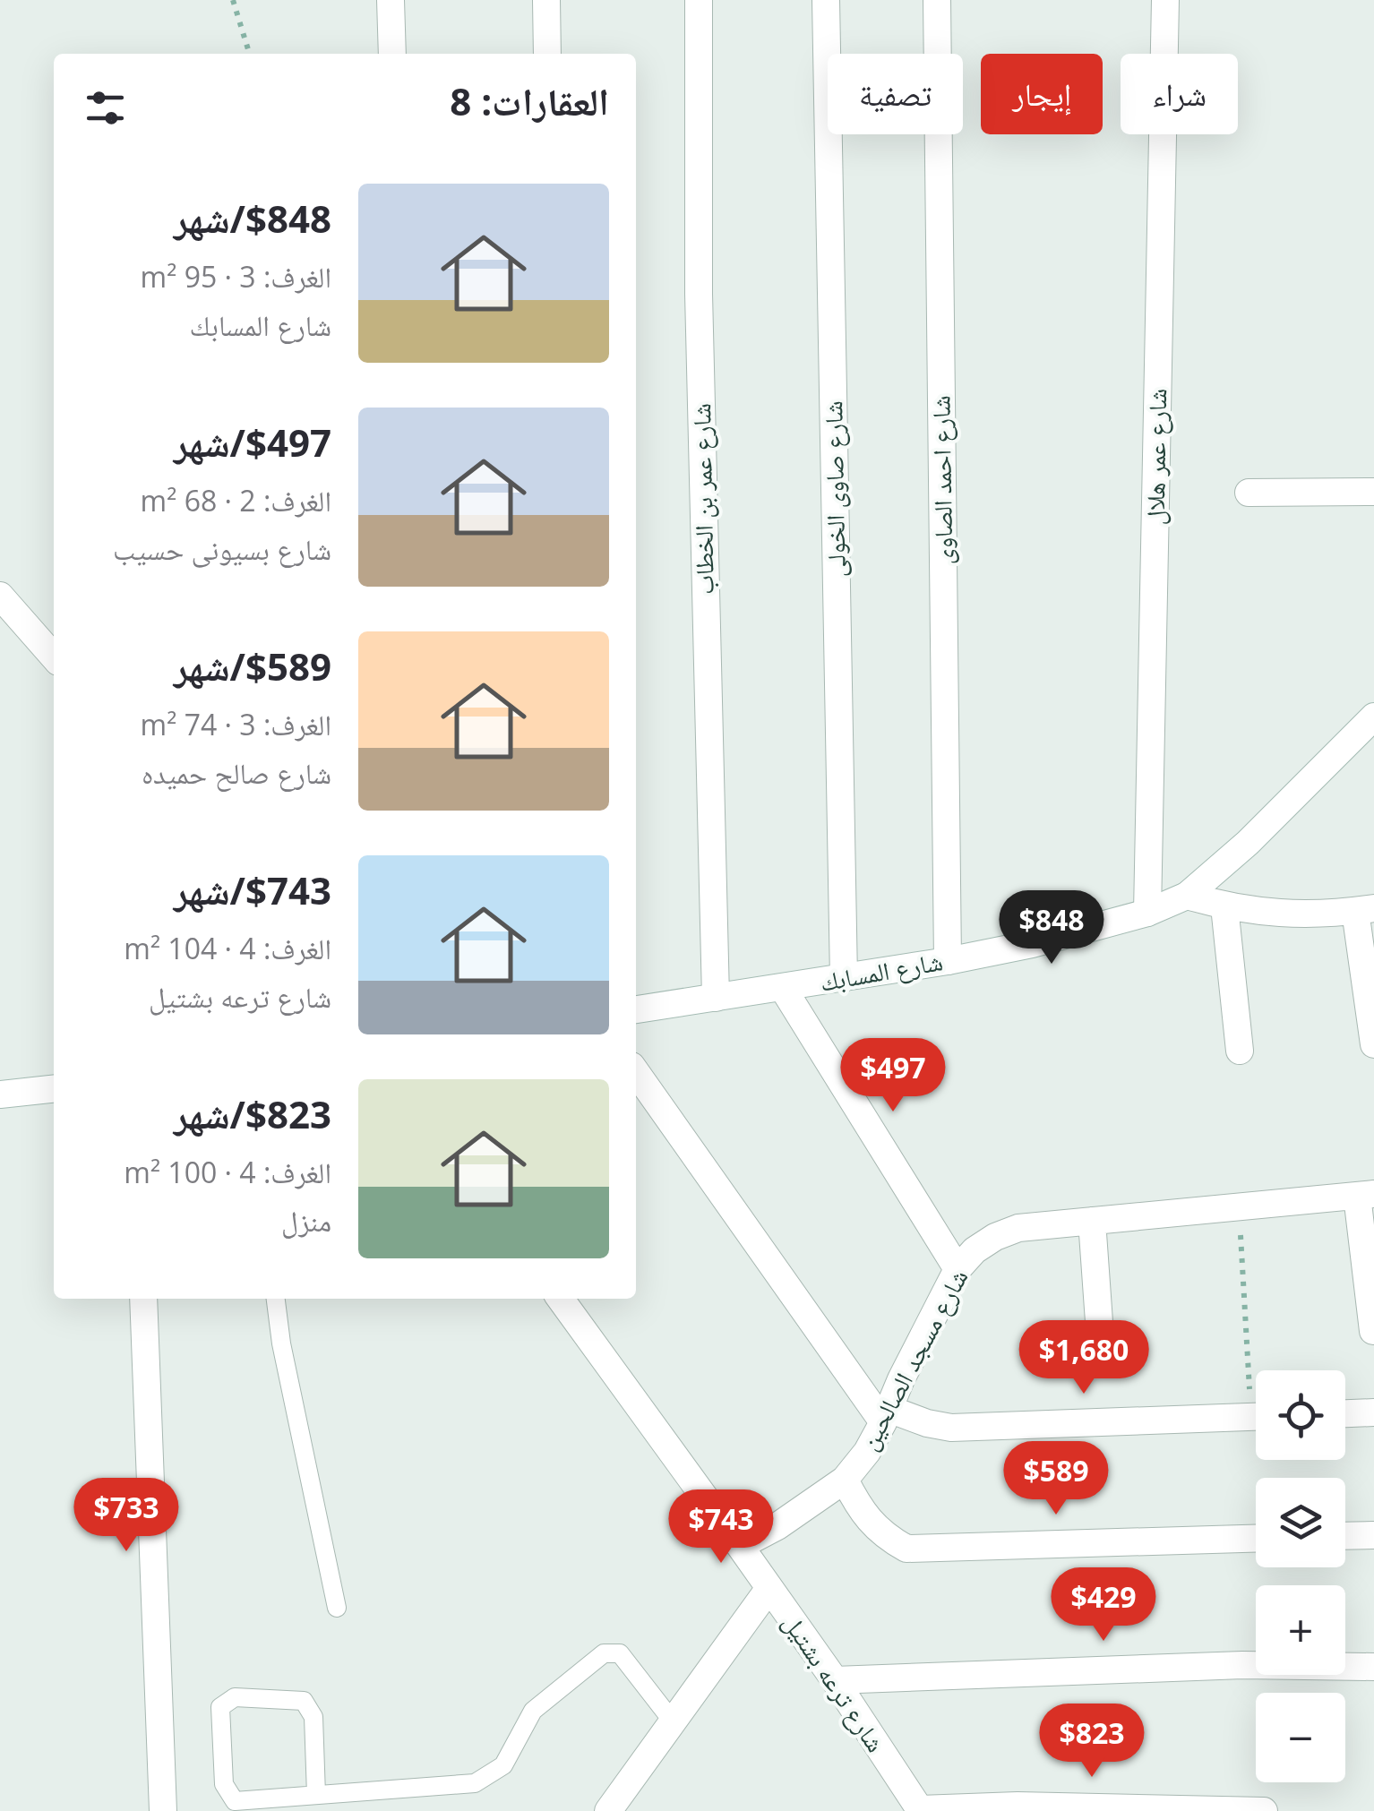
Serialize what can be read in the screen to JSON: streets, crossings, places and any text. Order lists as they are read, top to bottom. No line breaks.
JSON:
{"streets":{"street":["شارع عمر هلال","شارع احمد الصاوى","شارع صاوى الخولى","شارع عمر بن الخطاب","شارع المسابك","شارع مسجد الصالحين","شارع ترعه بشتيل"]},"crossings":[["شارع عمر هلال","شارع المسابك"],["شارع احمد الصاوى","شارع المسابك"],["شارع صاوى الخولى","شارع المسابك"],["شارع عمر بن الخطاب","شارع المسابك"],["شارع مسجد الصالحين","شارع ترعه بشتيل"]],"page":{"chip":["شراء","إيجار","تصفية"],"heading":"العقارات: 8","list":[{"name":"$848/شهر","note":"الغرف: 3 · 95 m² · شارع المسابك"},{"name":"$497/شهر","note":"الغرف: 2 · 68 m² · شارع بسيونى حسيب"},{"name":"$589/شهر","note":"الغرف: 3 · 74 m² · شارع صالح حميده"},{"name":"$743/شهر","note":"الغرف: 4 · 104 m² · شارع ترعه بشتيل"},{"name":"$823/شهر","note":"الغرف: 4 · 100 m² · منزل"}],"price":["$848","$497","$1,680","$589","$733","$743","$429","$823"],"map_buttons":["+","−"]}}
